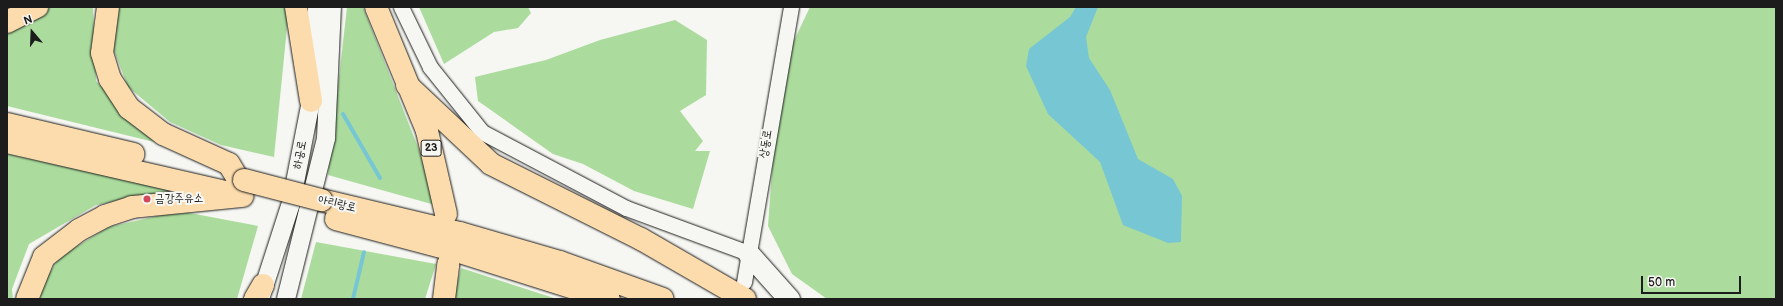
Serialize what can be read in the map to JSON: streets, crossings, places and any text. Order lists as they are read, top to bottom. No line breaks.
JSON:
{"streets":{"highway":["23","아리랑로"],"street":["상동로","하공로"]},"places":["금강주유소"],"scale_bar":"50 m","north":"top"}
